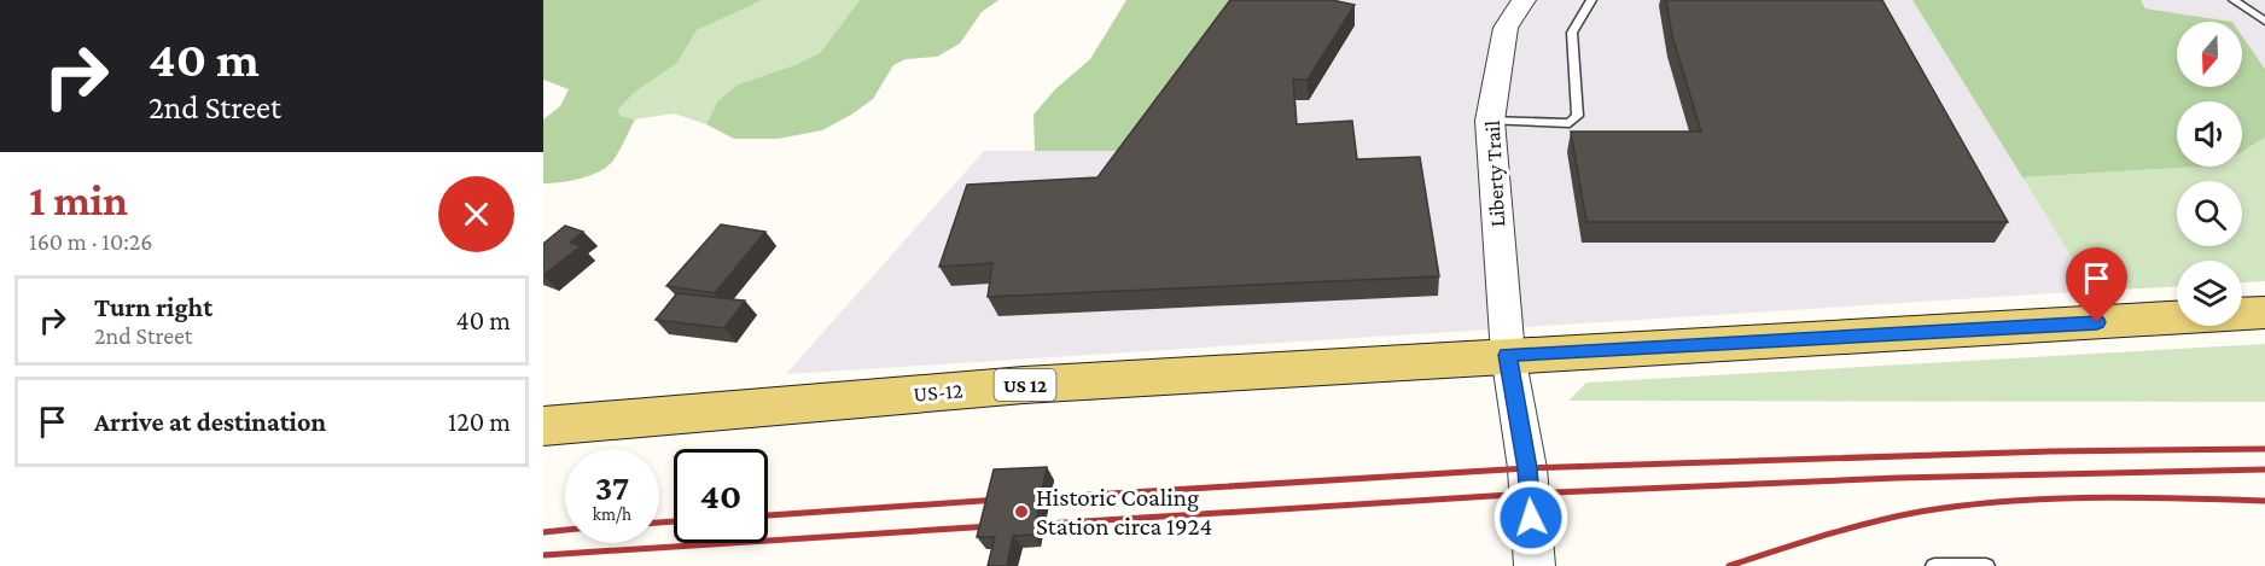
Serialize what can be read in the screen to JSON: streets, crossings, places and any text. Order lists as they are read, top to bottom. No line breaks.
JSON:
{"streets":{"main road":["US 12","US-12"],"street":["Liberty Trail"]},"crossings":[["Liberty Trail","US 12"],["Liberty Trail","US-12"],["US 12","US-12"]],"places":["Historic Coaling Station circa 1924"],"north":"bottom","page":{"turn":["40 m","2nd Street"],"heading":["1 min","160 m · 10:26"],"list":[{"name":"Turn right","note":"2nd Street","value":"40 m"},{"name":"Arrive at destination","value":"120 m"}],"speed":"37 km/h","limit":"40"}}
